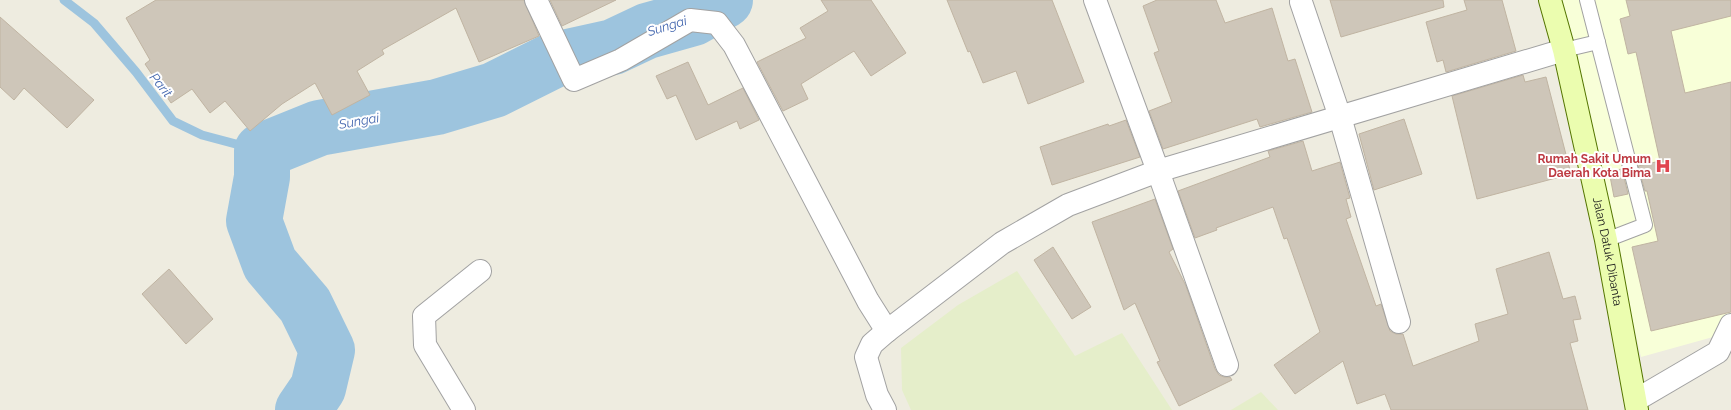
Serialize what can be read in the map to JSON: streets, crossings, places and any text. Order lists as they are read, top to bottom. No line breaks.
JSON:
{"streets":{"main road":["Jalan Datuk Dibanta"]},"water":["Sungai","Parit"],"places":{"hospital":["Rumah Sakit Umum Daerah Kota Bima"]}}
